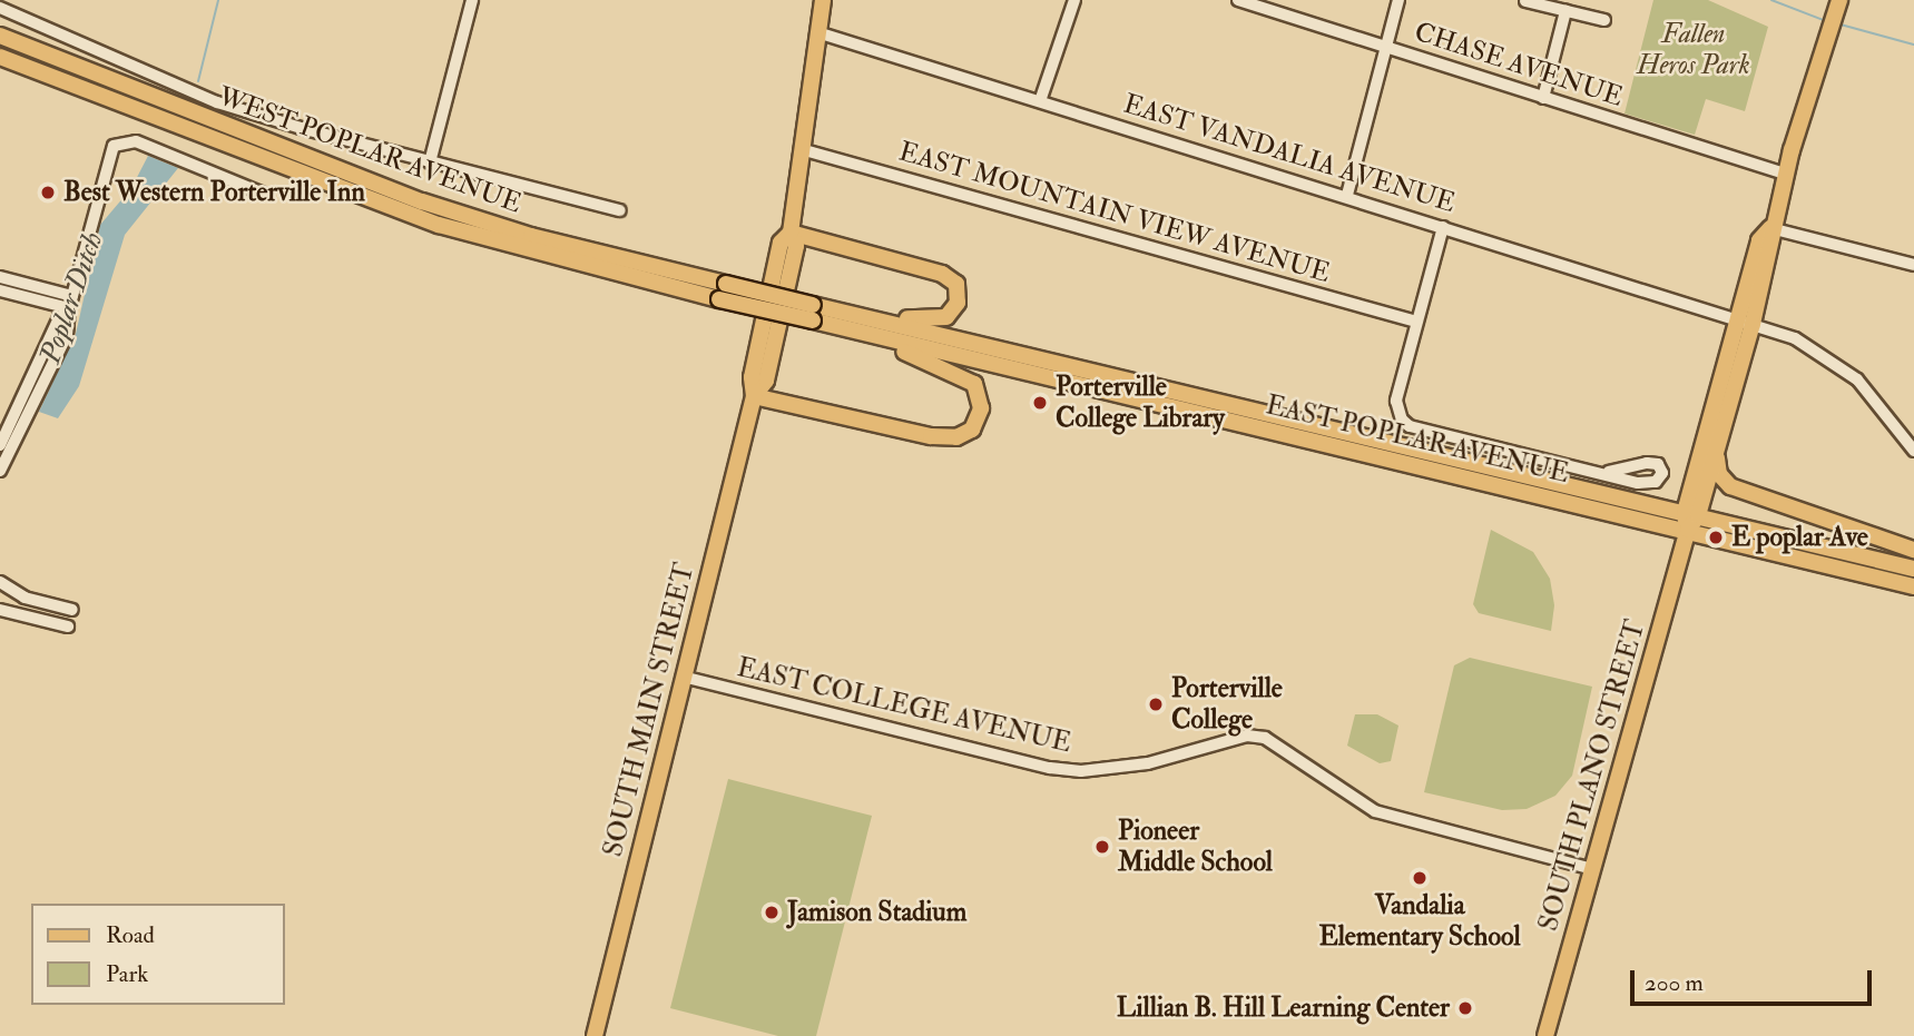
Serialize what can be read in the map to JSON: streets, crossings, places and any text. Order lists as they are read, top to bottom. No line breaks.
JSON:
{"streets":{"main road":["WEST POPLAR AVENUE","EAST POPLAR AVENUE","SOUTH MAIN STREET","SOUTH PLANO STREET"],"street":["CHASE AVENUE","EAST VANDALIA AVENUE","EAST MOUNTAIN VIEW AVENUE","EAST COLLEGE AVENUE"]},"crossings":[["CHASE AVENUE","SOUTH PLANO STREET"],["WEST POPLAR AVENUE","EAST POPLAR AVENUE"],["EAST VANDALIA AVENUE","SOUTH MAIN STREET"],["EAST VANDALIA AVENUE","SOUTH PLANO STREET"],["EAST MOUNTAIN VIEW AVENUE","EAST POPLAR AVENUE"],["EAST MOUNTAIN VIEW AVENUE","SOUTH MAIN STREET"],["EAST POPLAR AVENUE","SOUTH PLANO STREET"],["EAST COLLEGE AVENUE","SOUTH MAIN STREET"],["EAST COLLEGE AVENUE","SOUTH PLANO STREET"]],"water":["Poplar Ditch"],"parks":["Fallen Heros Park"],"places":["Best Western Porterville Inn","Porterville College Library","E poplar Ave","Porterville College","Pioneer Middle School","Vandalia Elementary School","Jamison Stadium","Lillian B. Hill Learning Center"],"legend":["Road","Park"],"scale_bar":"200 m"}
